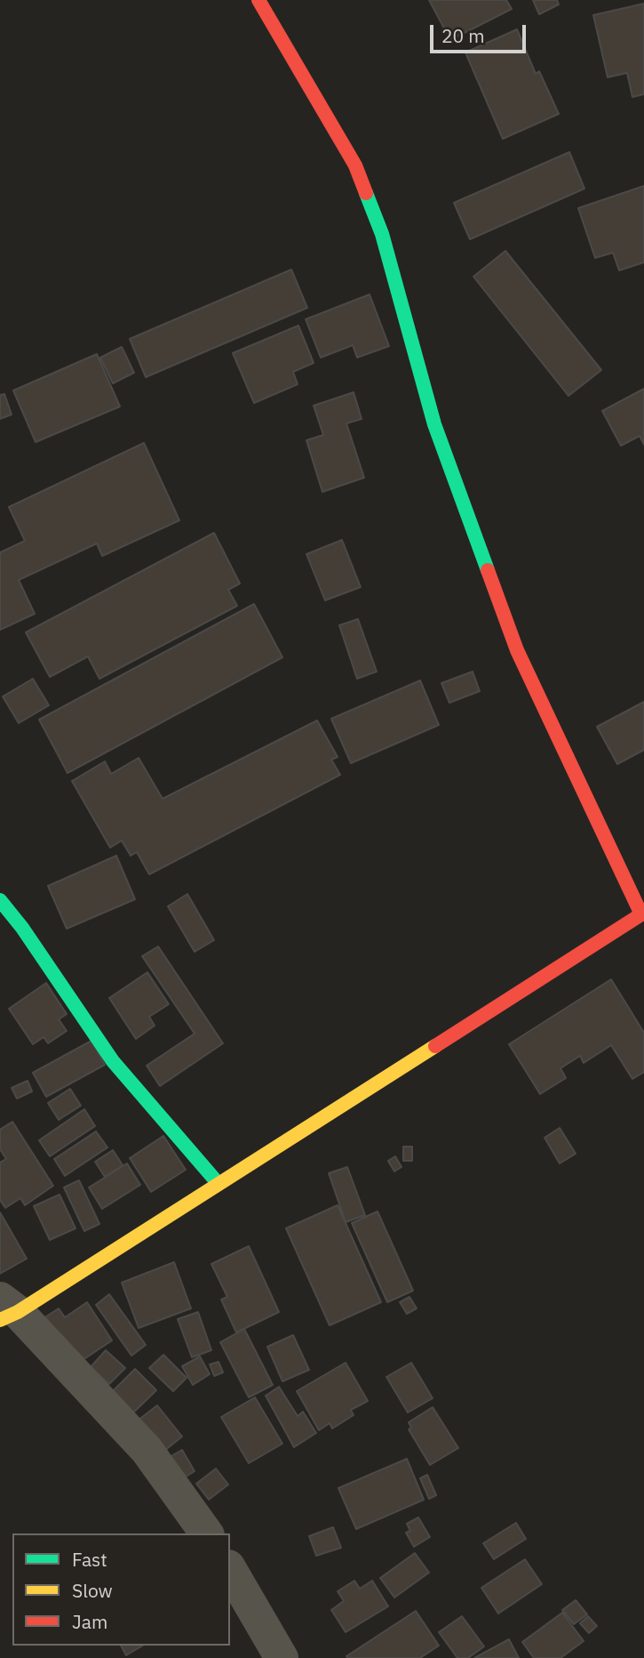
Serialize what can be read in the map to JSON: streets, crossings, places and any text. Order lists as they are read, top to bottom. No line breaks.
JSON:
{"legend":["Fast","Slow","Jam"],"scale_bar":"20 m"}
